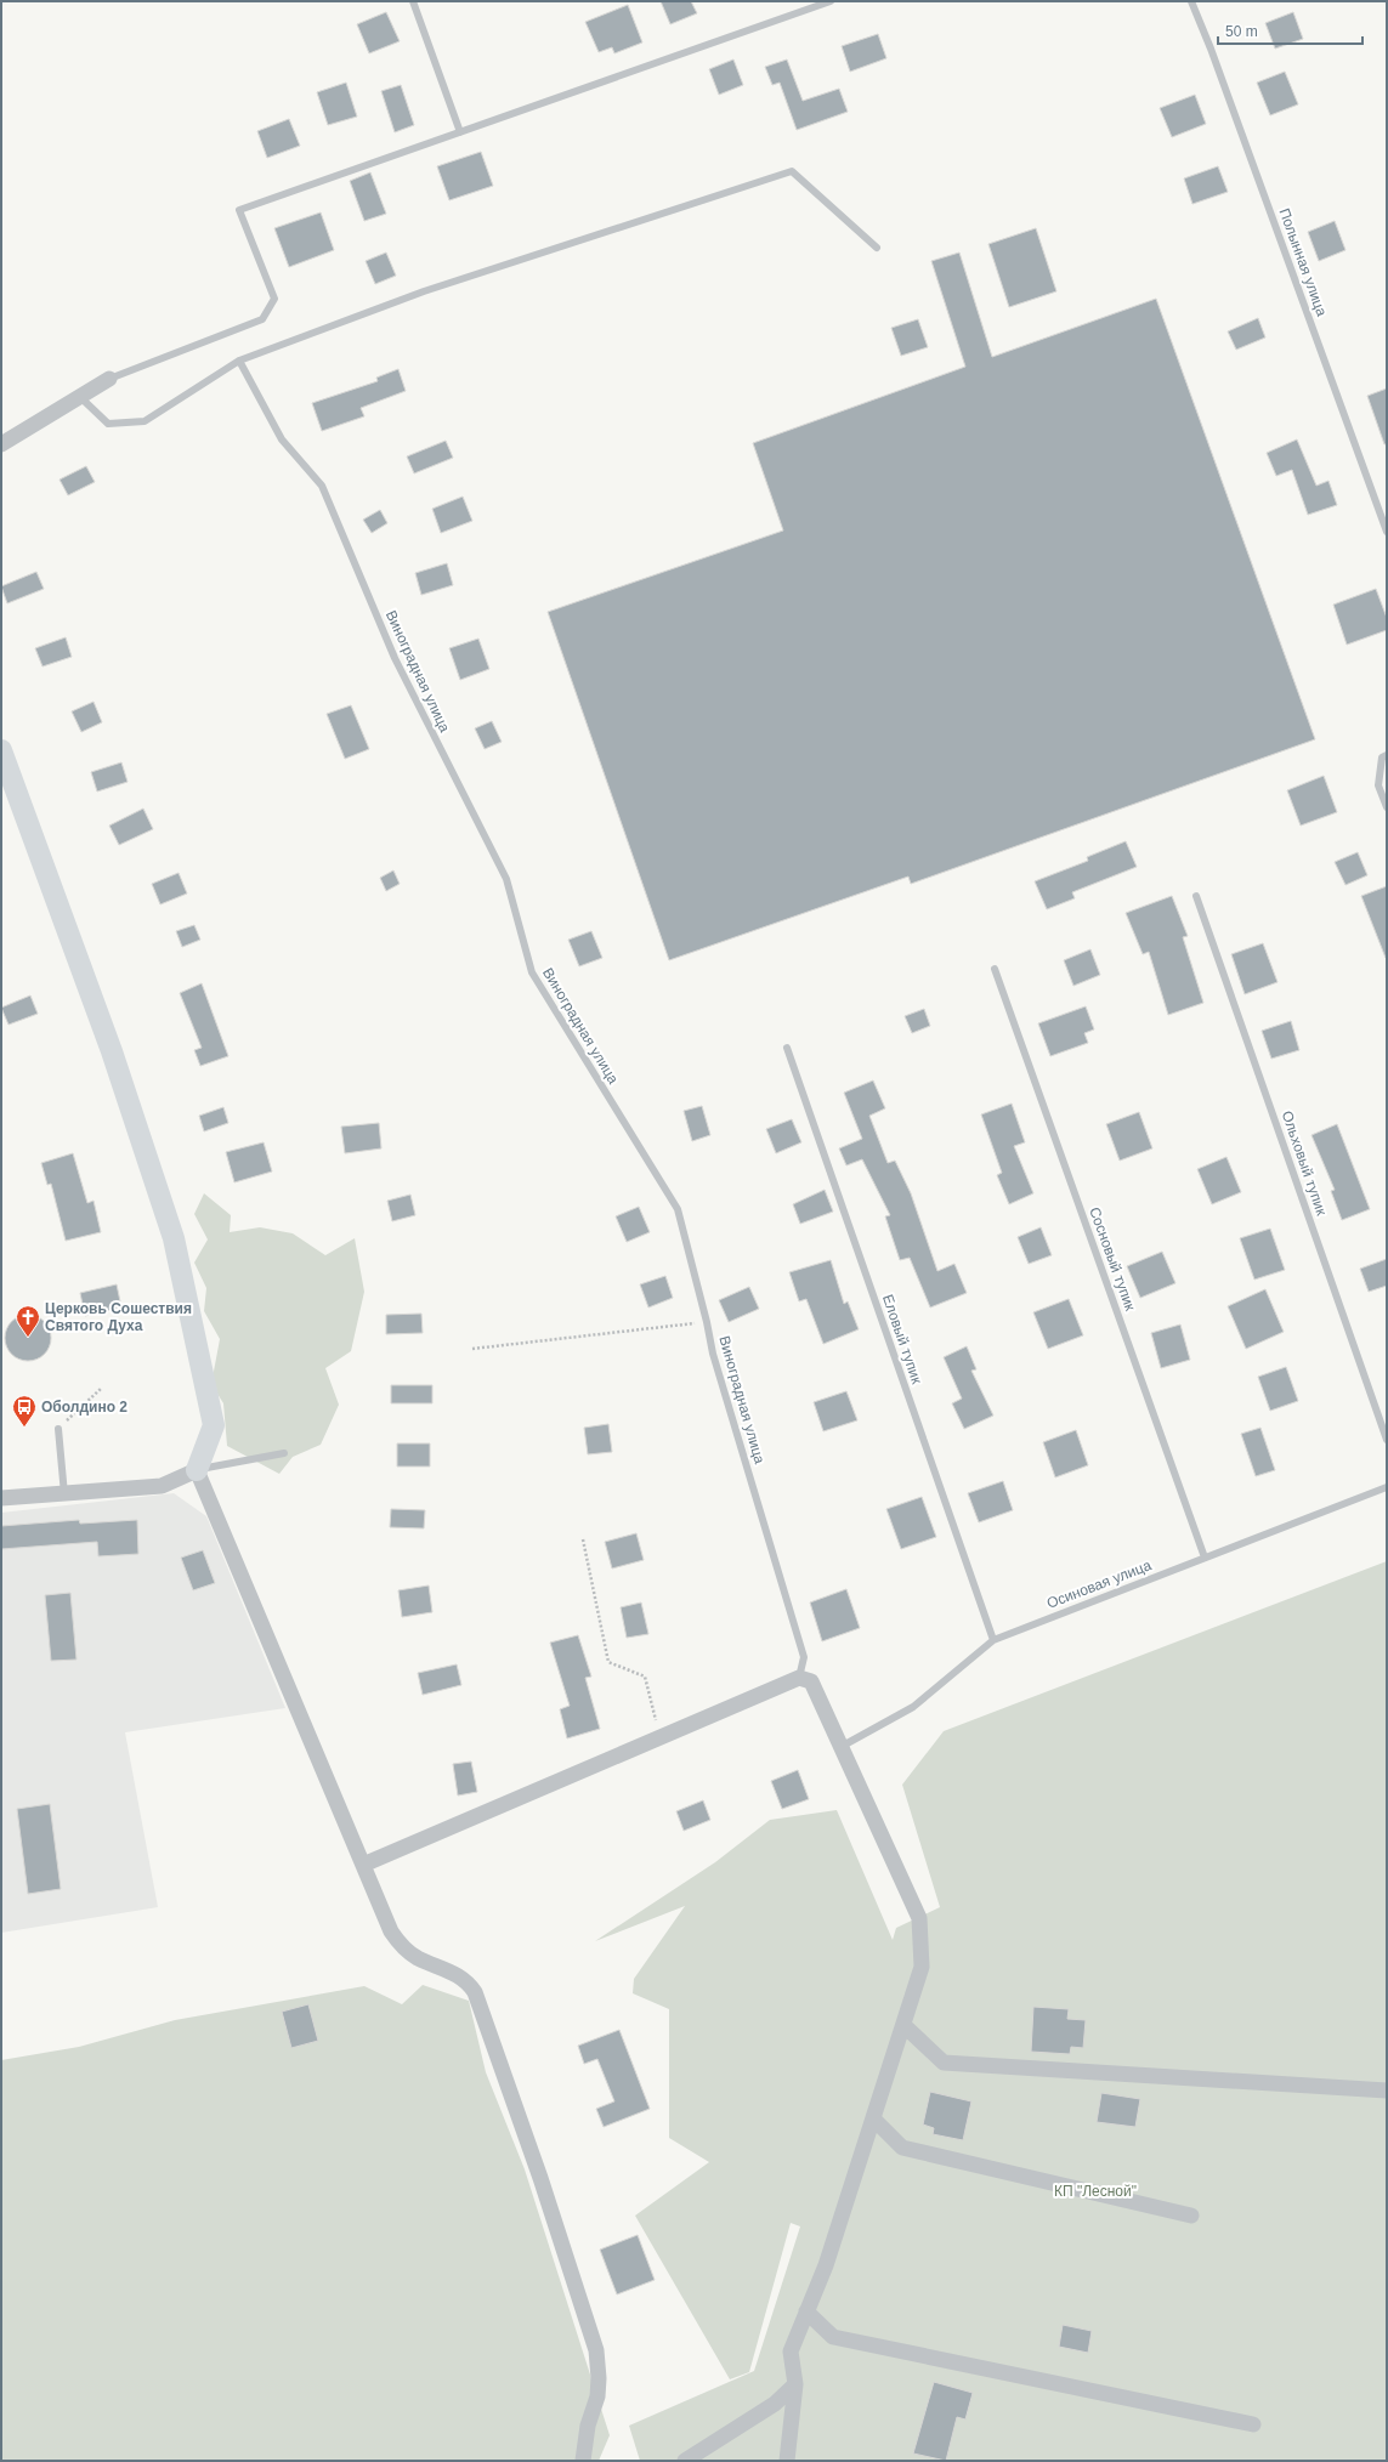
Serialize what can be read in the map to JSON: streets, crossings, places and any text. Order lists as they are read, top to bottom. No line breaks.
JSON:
{"streets":{"lane":["Полынная улица","Виноградная улица","Ольховый тупик","Сосновый тупик","Еловый тупик","Осиновая улица"]},"crossings":[["Сосновый тупик","Осиновая улица"],["Еловый тупик","Осиновая улица"]],"parks":["КП \"Лесной\""],"places":{"church":["Церковь Сошествия Святого Духа"],"bus stop":["Оболдино 2"]},"scale_bar":"50 m"}
